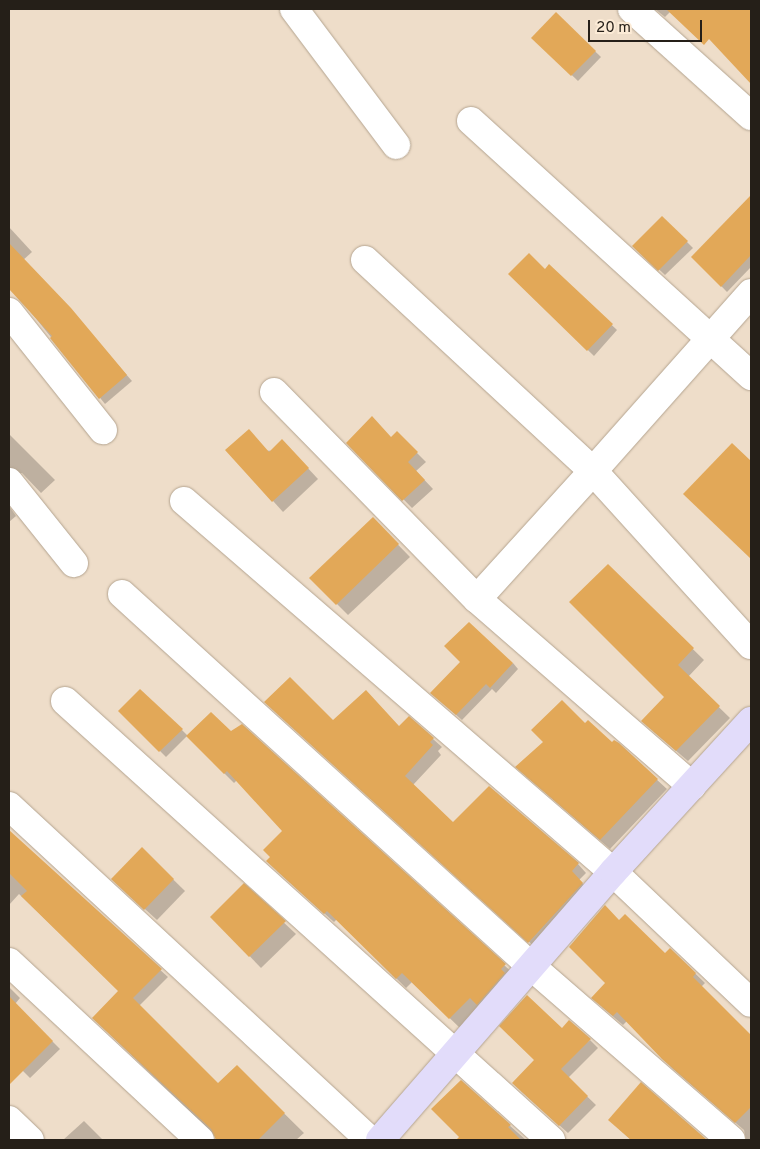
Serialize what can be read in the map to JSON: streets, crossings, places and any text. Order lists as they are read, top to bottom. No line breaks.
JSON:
{"scale_bar":"20 m"}
